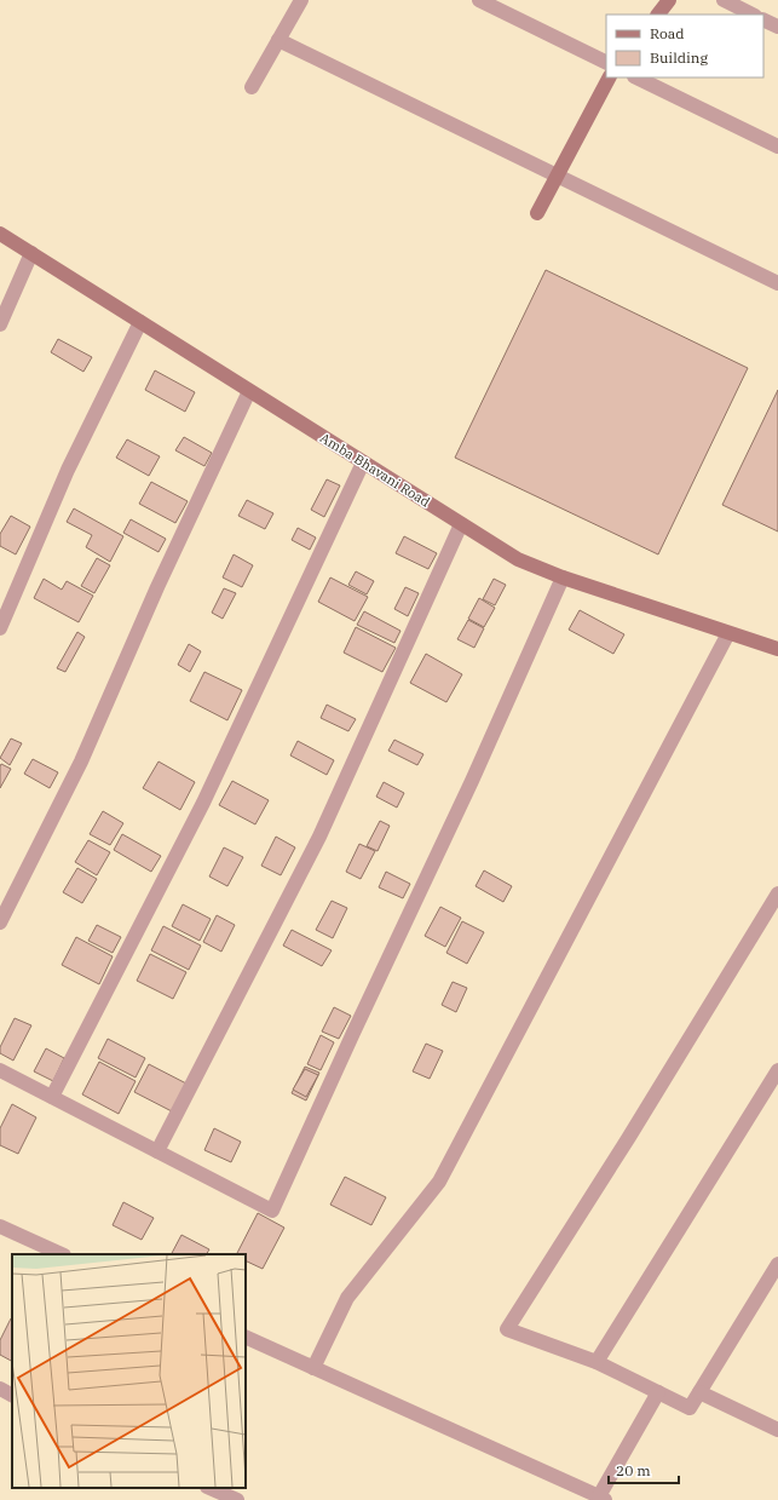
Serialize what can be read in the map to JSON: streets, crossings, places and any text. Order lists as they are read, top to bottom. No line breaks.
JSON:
{"streets":{"street":["Amba Bhavani Road"]},"legend":["Road","Building"],"scale_bar":"20 m"}
